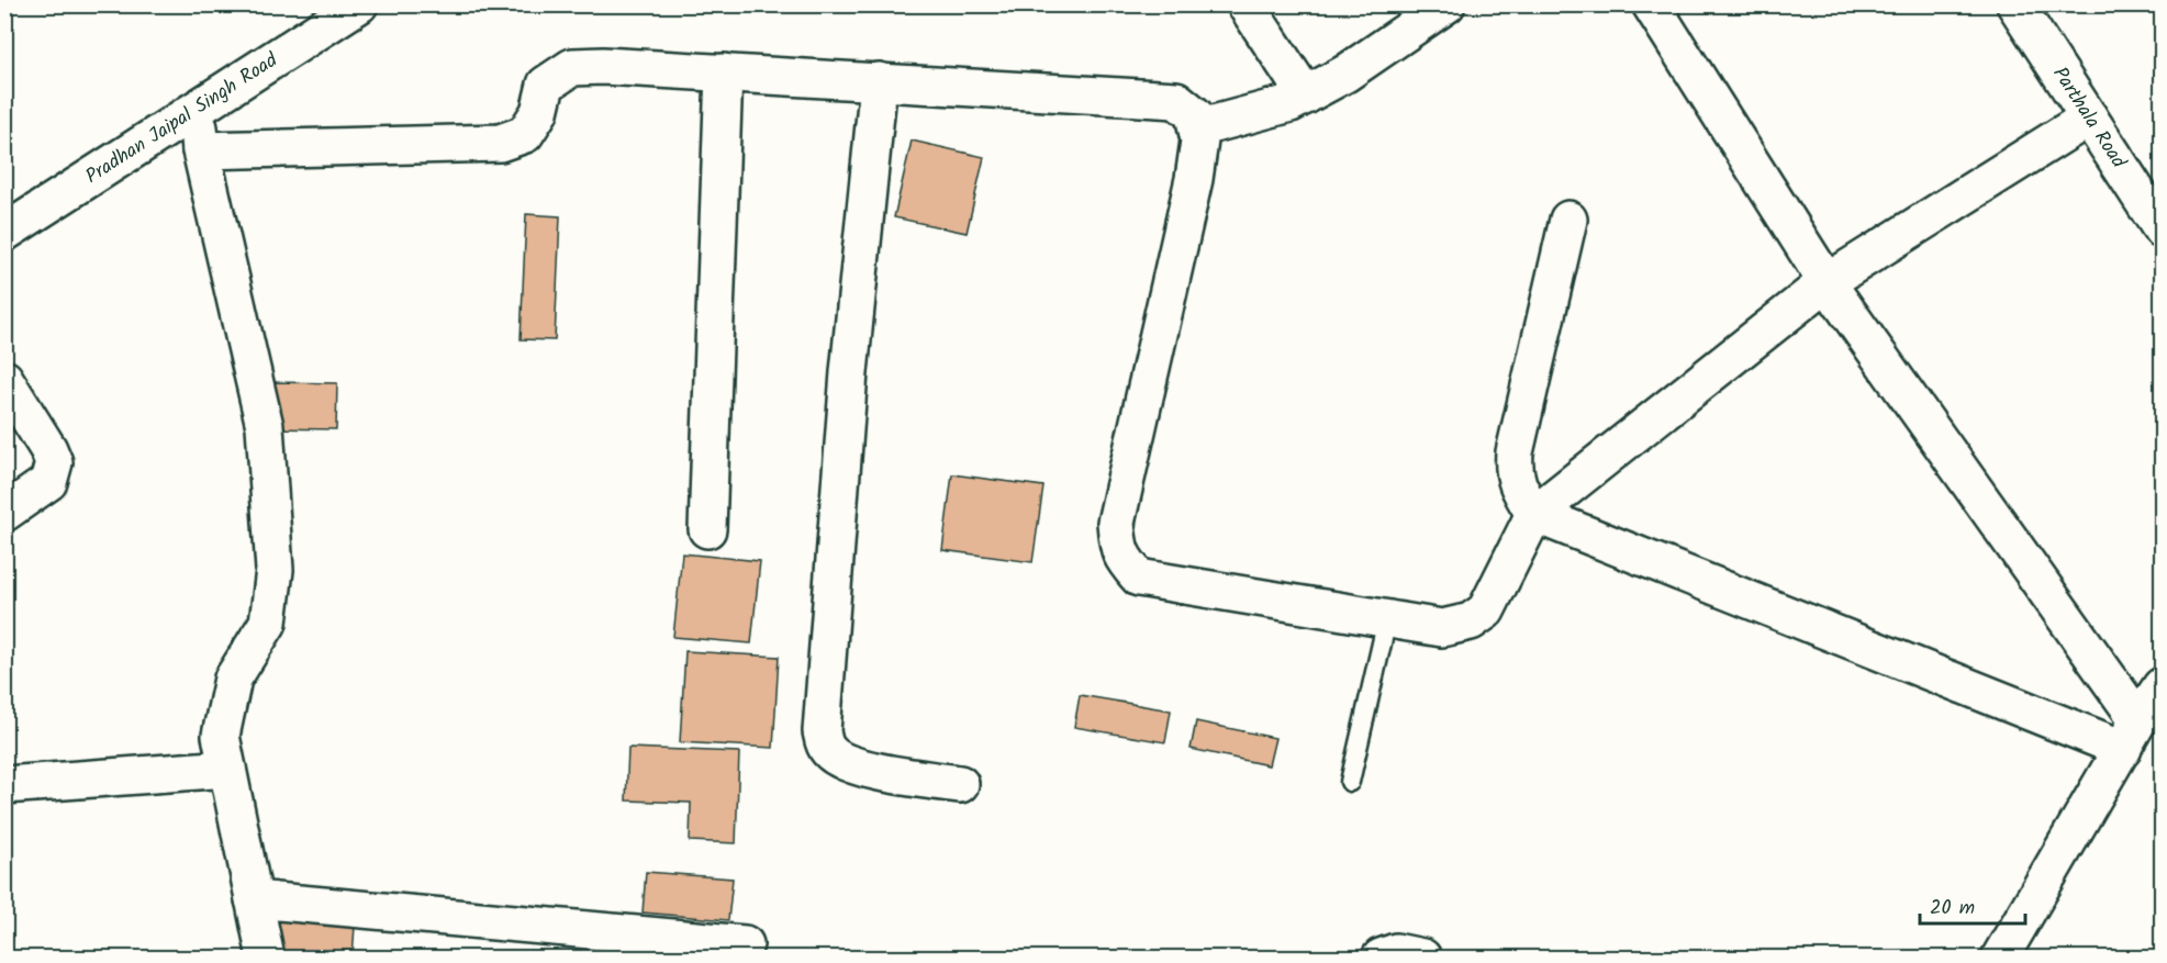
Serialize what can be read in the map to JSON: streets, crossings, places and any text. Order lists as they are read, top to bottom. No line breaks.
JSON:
{"streets":{"street":["Parthala Road","Pradhan Jaipal Singh Road"]},"scale_bar":"20 m"}
